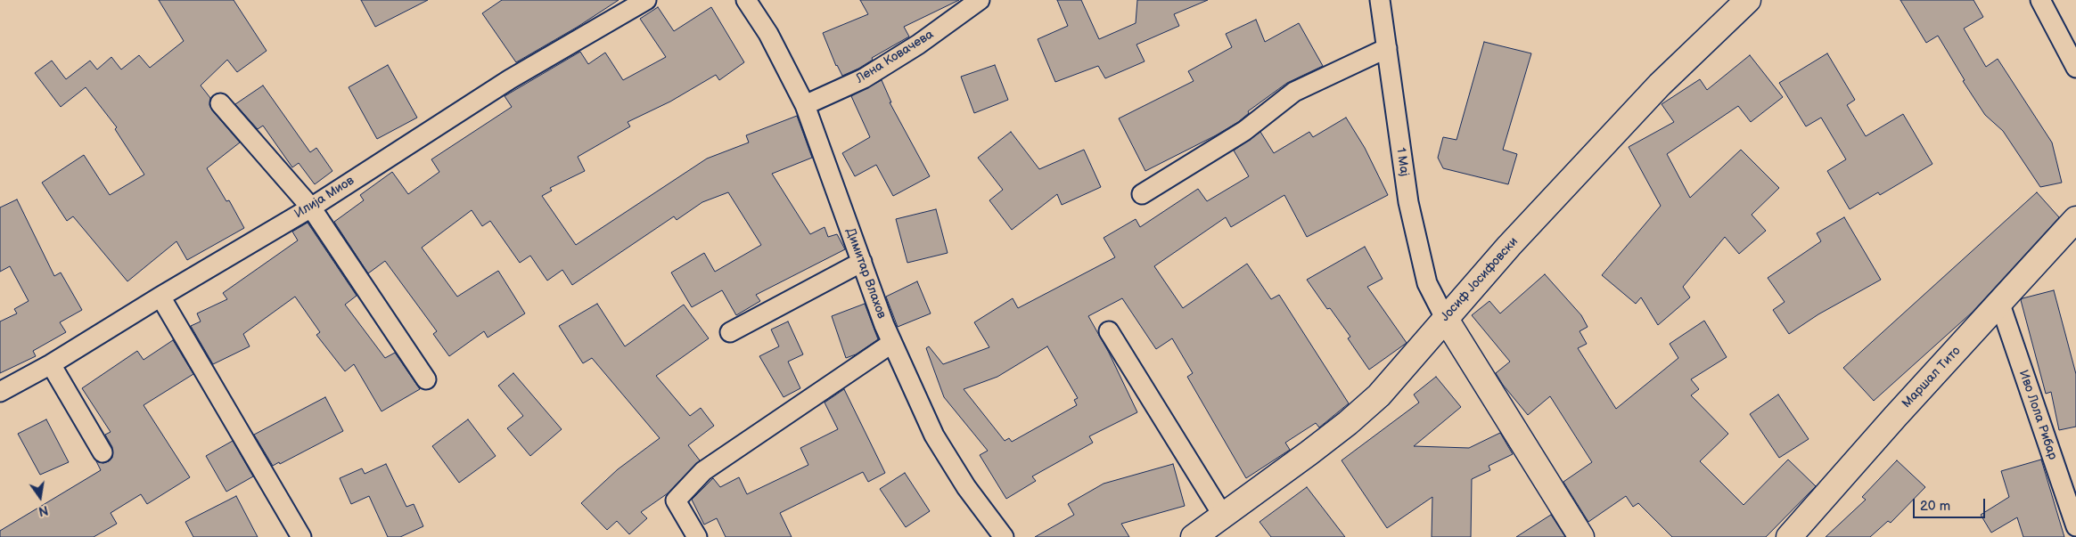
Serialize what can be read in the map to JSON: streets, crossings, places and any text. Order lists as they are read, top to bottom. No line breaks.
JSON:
{"streets":{"main road":["Јосиф Јосифовски","Маршал Тито"],"street":["Лена Ковачева","1 Мај","Илија Миов","Димитар Влахов","Иво Лола Рибар"]},"crossings":[["Лена Ковачева","Димитар Влахов"],["1 Мај","Јосиф Јосифовски"],["Маршал Тито","Иво Лола Рибар"]],"scale_bar":"20 m","north":"bottom"}
